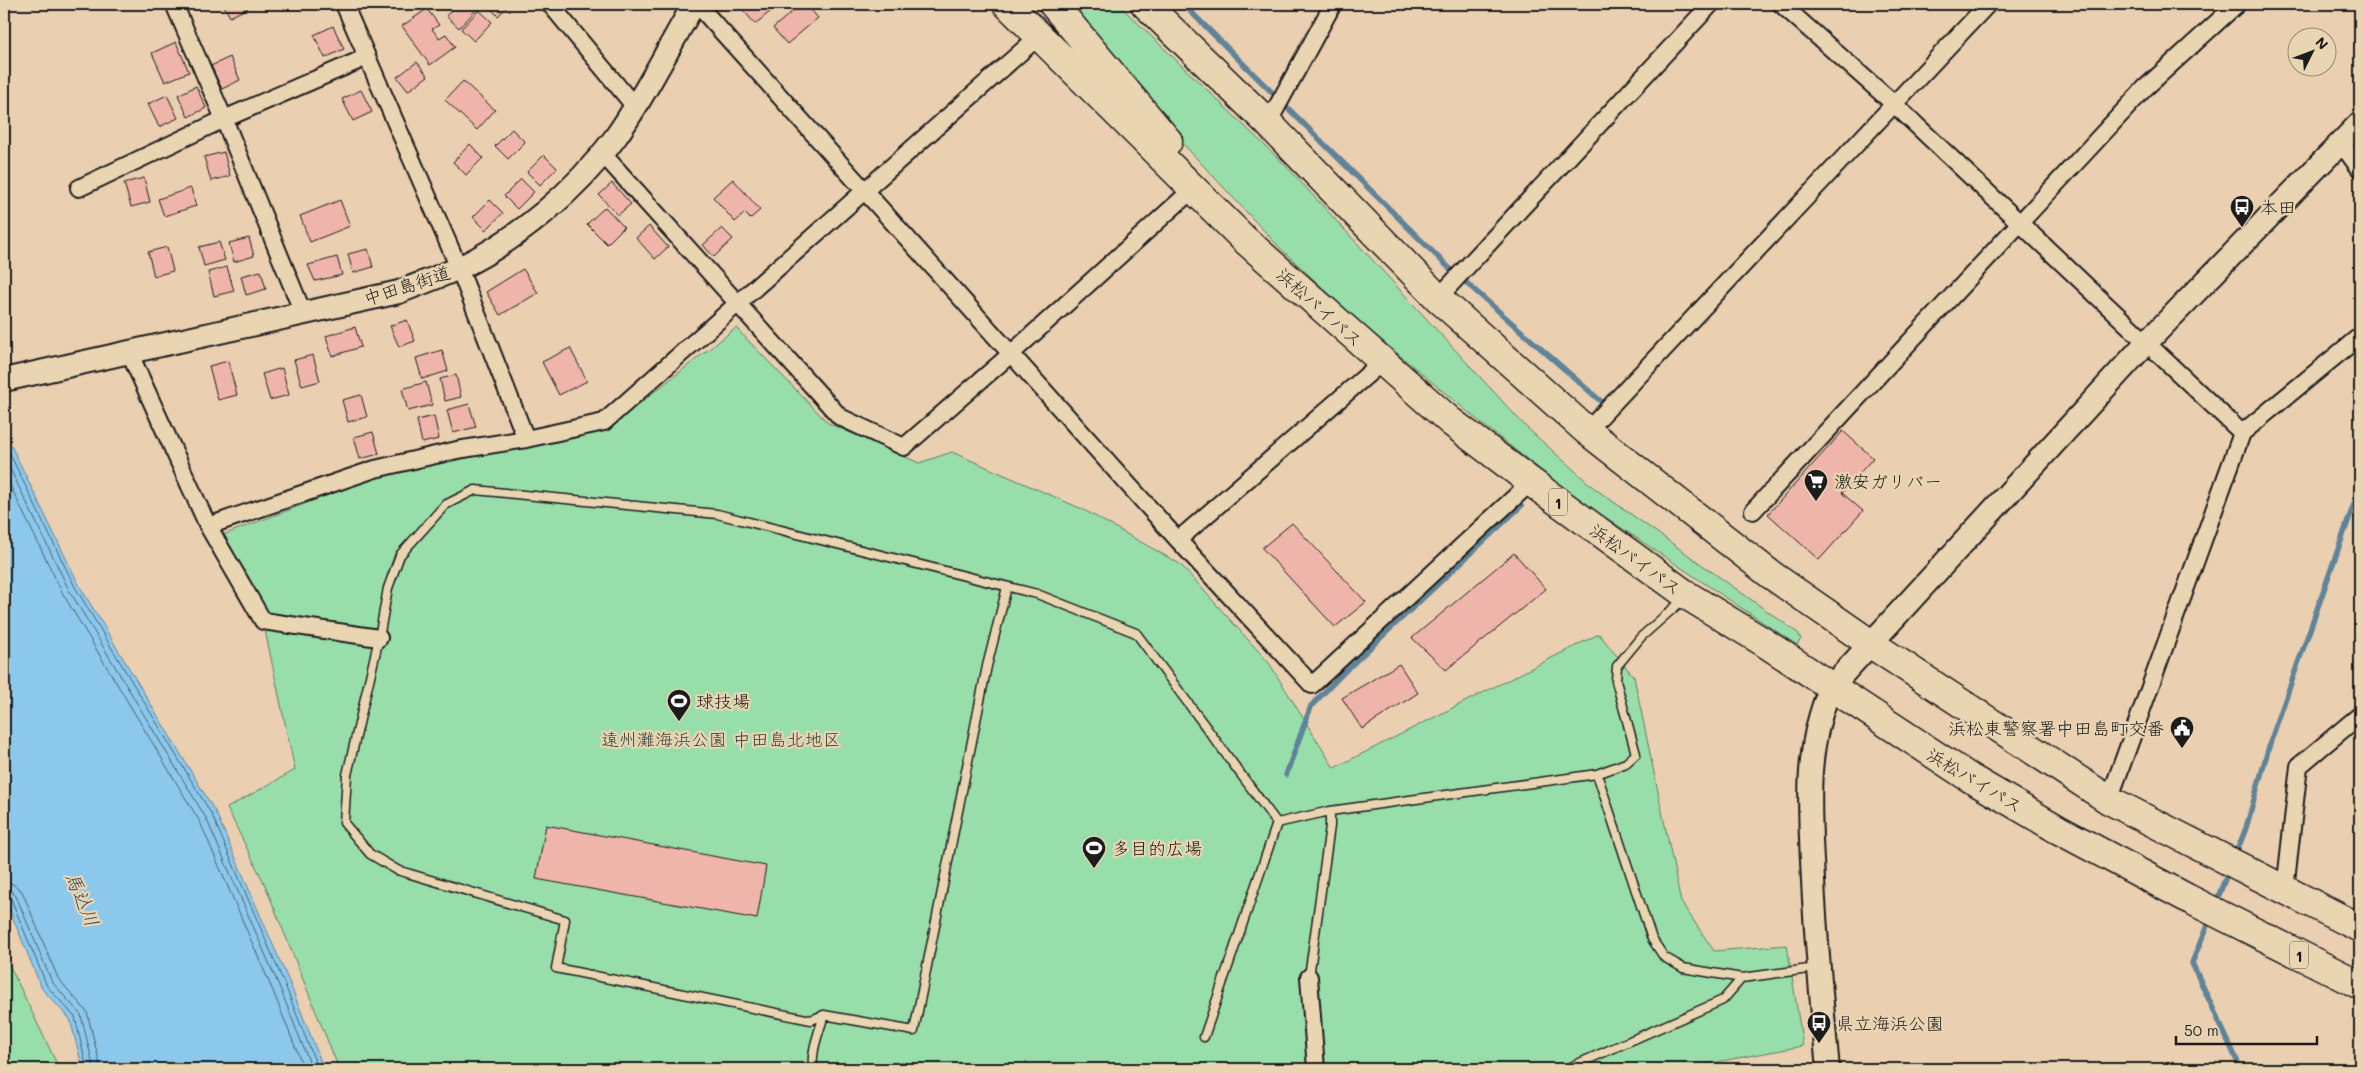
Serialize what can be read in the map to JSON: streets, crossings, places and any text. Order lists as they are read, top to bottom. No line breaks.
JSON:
{"streets":{"highway":["浜松バイパス","1"],"street":["中田島街道"]},"water":["馬込川"],"parks":["遠州灘海浜公園 中田島北地区"],"places":{"bus stop":["本田","県立海浜公園"],"supermarket":["激安ガリバー"],"sports":["球技場","多目的広場"],"public building":["浜松東警察署中田島町交番"]},"scale_bar":"50 m","north":"top right"}
